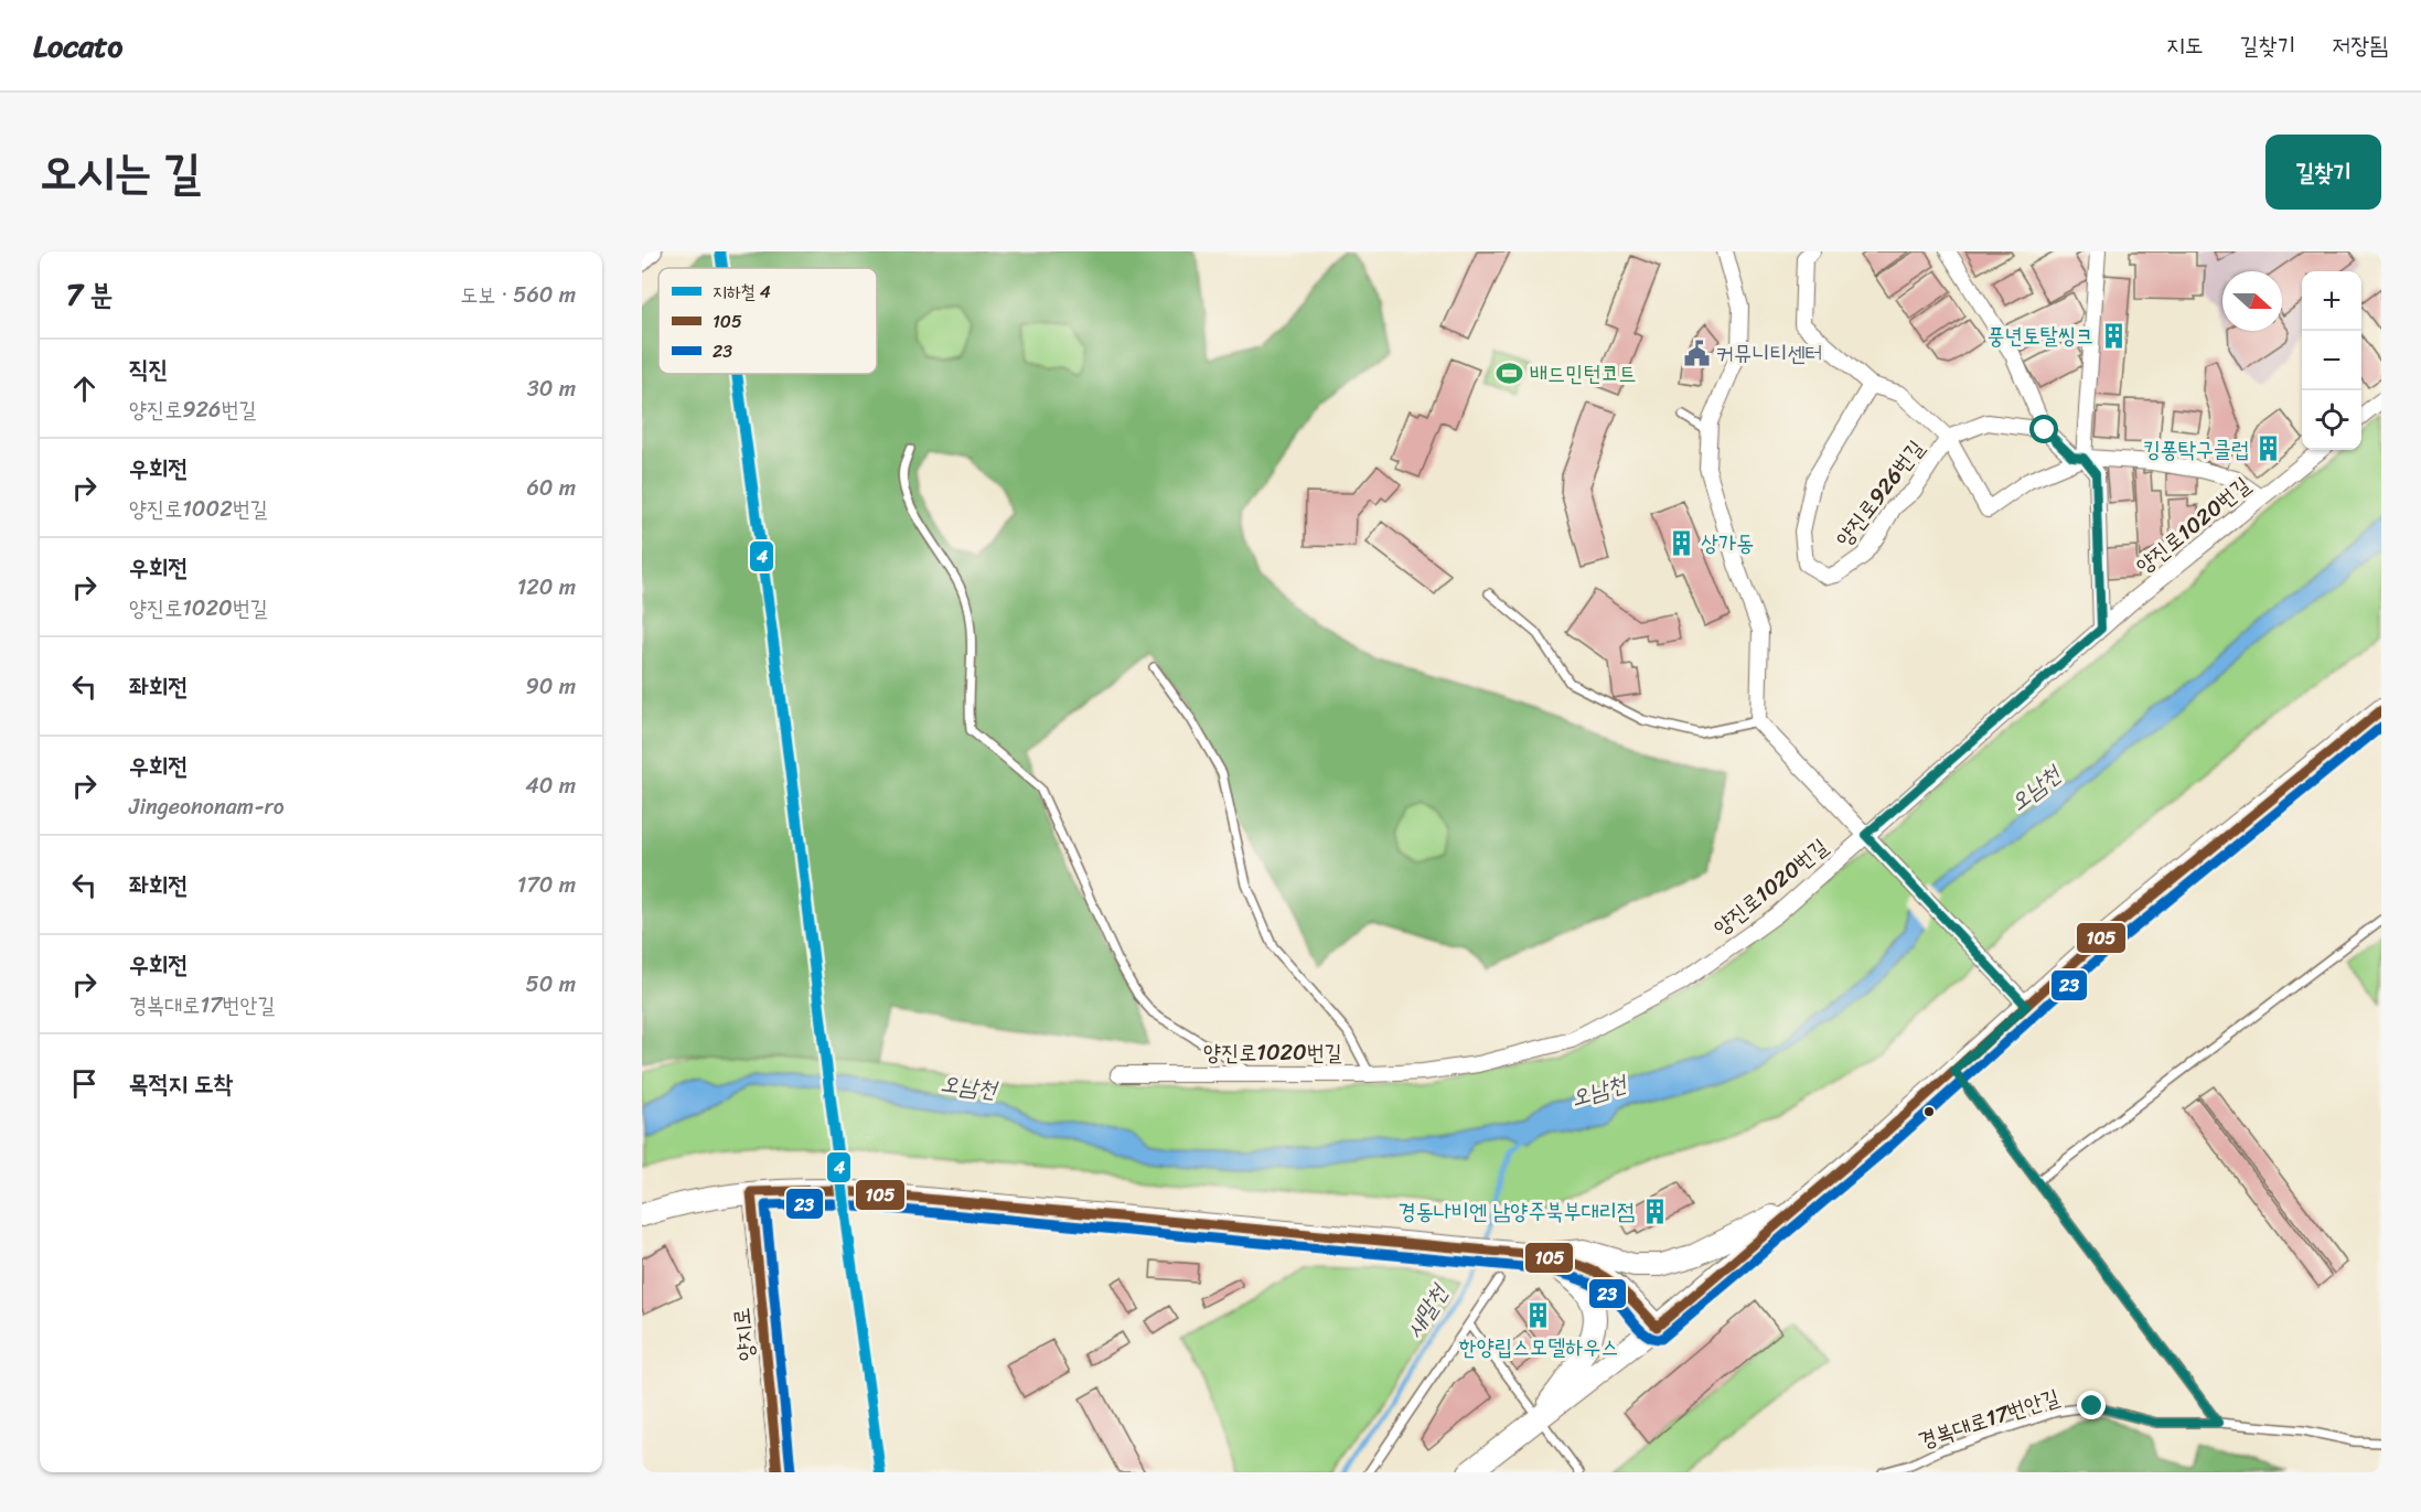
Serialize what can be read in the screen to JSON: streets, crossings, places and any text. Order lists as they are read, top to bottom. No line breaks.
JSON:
{"streets":{"street":["양진로926번길","양진로1020번길","양지로"],"lane":["경복대로17번안길"]},"water":["오남천","새말천"],"places":{"building":["풍년토탈씽크","킹퐁탁구클럽","상가동","경동나비엔 남양주북부대리점","한양립스모델하우스"],"public building":["커뮤니티센터"],"sports":["배드민턴코트"]},"lines":["metro line 4","transit line 105","transit line 23"],"legend":["지하철 4","105","23"],"north":"right","page":{"header":"Locato","nav":["지도","길찾기","저장됨"],"title":"오시는 길","buttons":"길찾기","heading":["7 분","도보 · 560 m"],"map_buttons":["+","−"],"list":[["직진","양진로926번길","30 m"],["우회전","양진로1002번길","60 m"],["우회전","양진로1020번길","120 m"],["좌회전","90 m"],["우회전","Jingeononam-ro","40 m"],["좌회전","170 m"],["우회전","경복대로17번안길","50 m"],"목적지 도착"]}}
